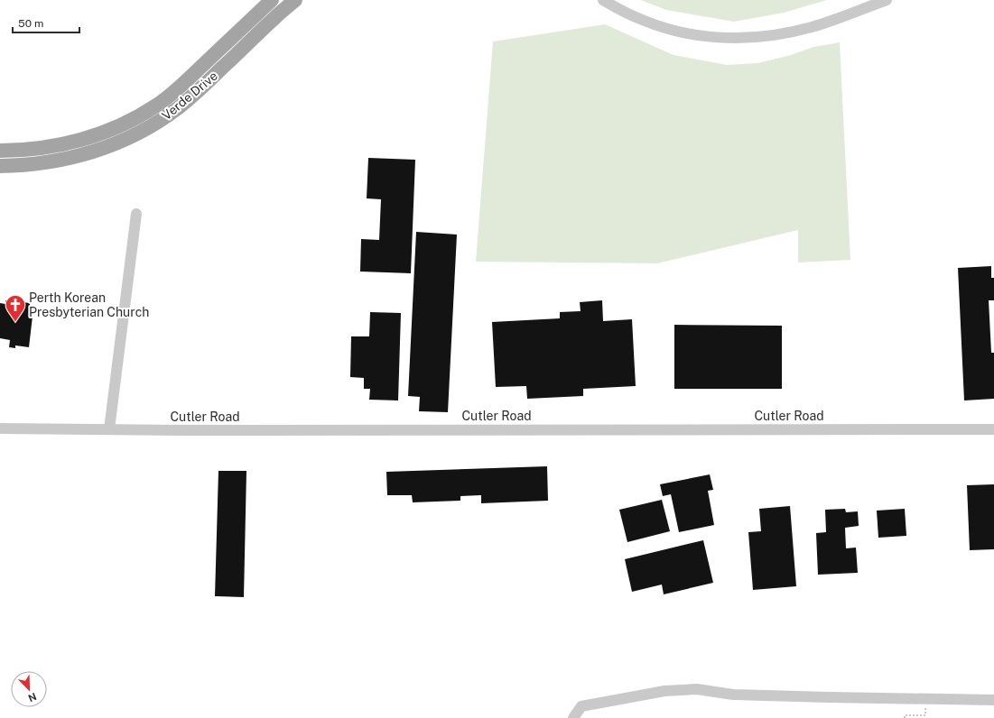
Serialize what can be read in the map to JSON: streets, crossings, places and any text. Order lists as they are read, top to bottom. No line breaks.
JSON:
{"streets":{"main road":["Verde Drive"],"street":["Cutler Road"]},"places":{"church":["Perth Korean Presbyterian Church"]},"scale_bar":"50 m","north":"bottom right"}
